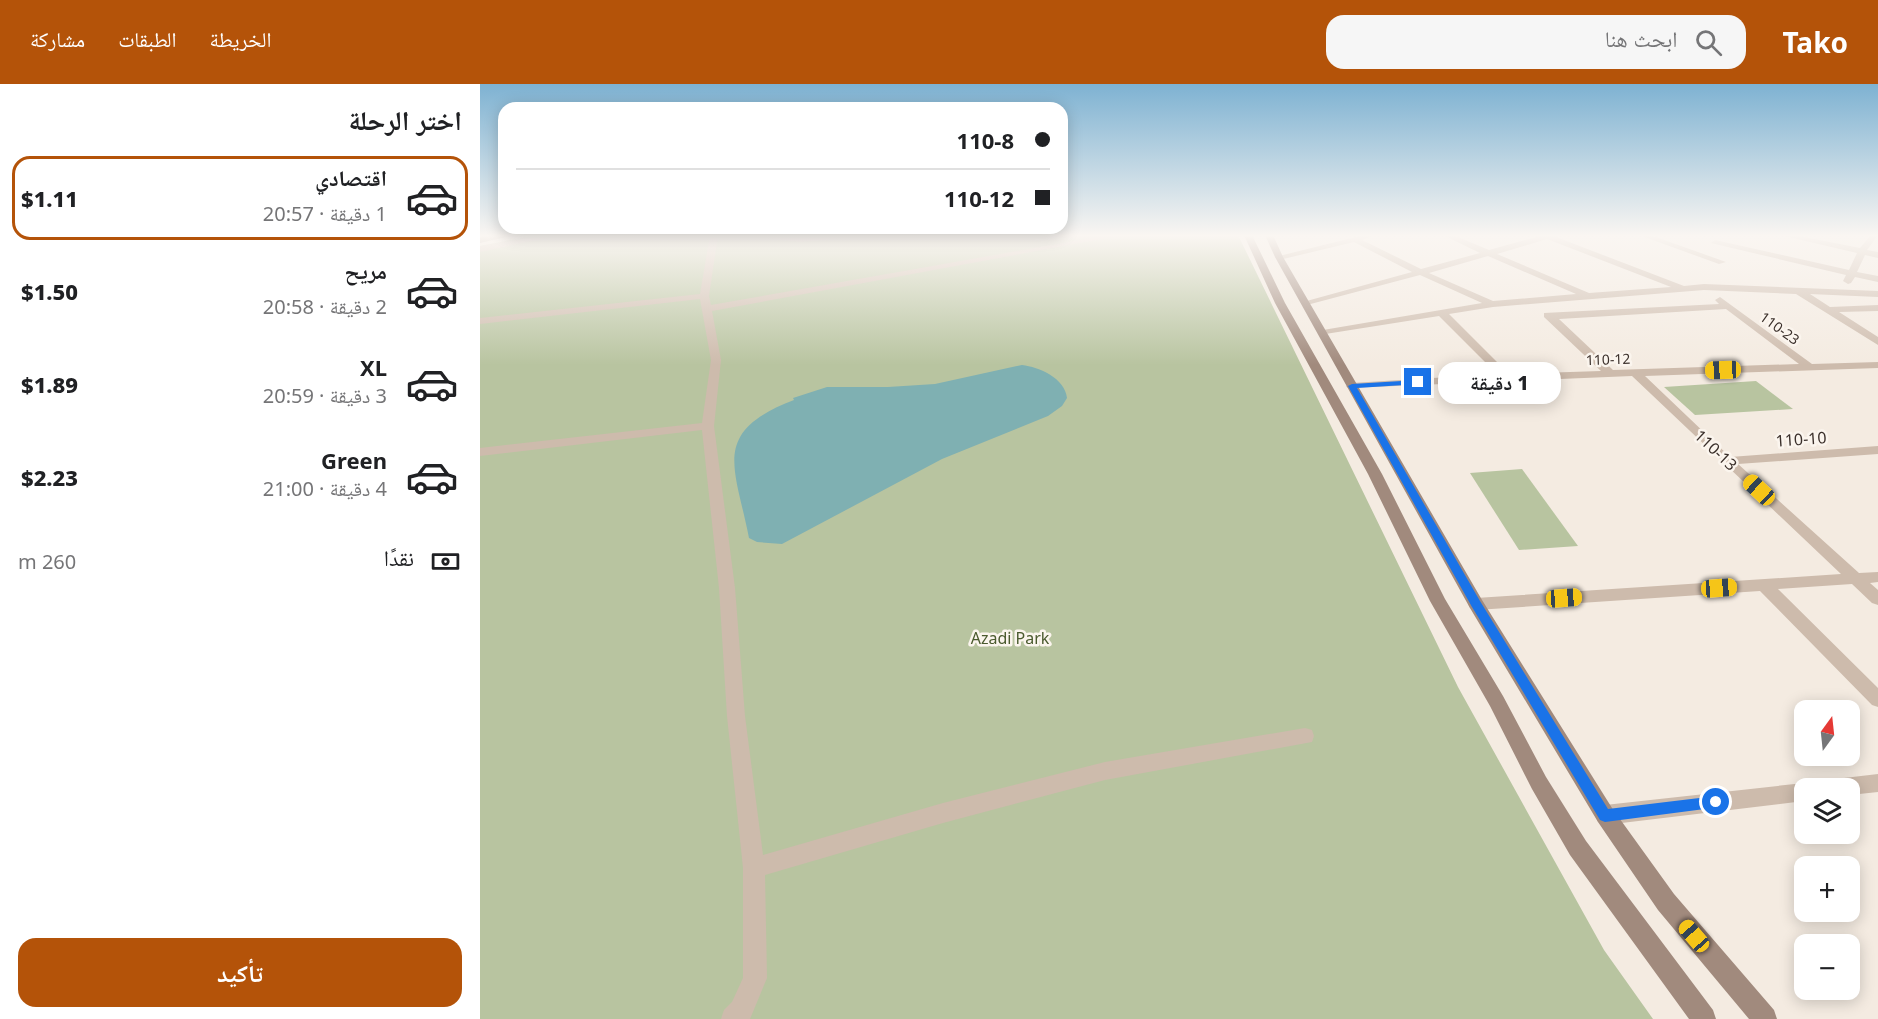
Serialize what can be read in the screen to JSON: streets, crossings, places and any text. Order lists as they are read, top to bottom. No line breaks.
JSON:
{"streets":{"street":["110-23","110-12","110-10","110-13"]},"crossings":[["110-23","110-12"],["110-12","110-13"],["110-10","110-13"]],"parks":["Azadi Park"],"north":"top","page":{"header":"Tako","search":"ابحث هنا","nav":["الخريطة","الطبقات","مشاركة"],"heading":"اختر الرحلة","banner":["110-8","110-12"],"list":[{"name":"اقتصادي","note":"1 دقيقة · 20:57","value":"$1.11"},{"name":"مريح","note":"2 دقيقة · 20:58","value":"$1.50"},{"name":"XL","note":"3 دقيقة · 20:59","value":"$1.89"},{"name":"Green","note":"4 دقيقة · 21:00","value":"$2.23"}],"bubble":"1 دقيقة","pay":["نقدًا","260 m"],"map_buttons":["+","−"],"buttons":"تأكيد"}}
